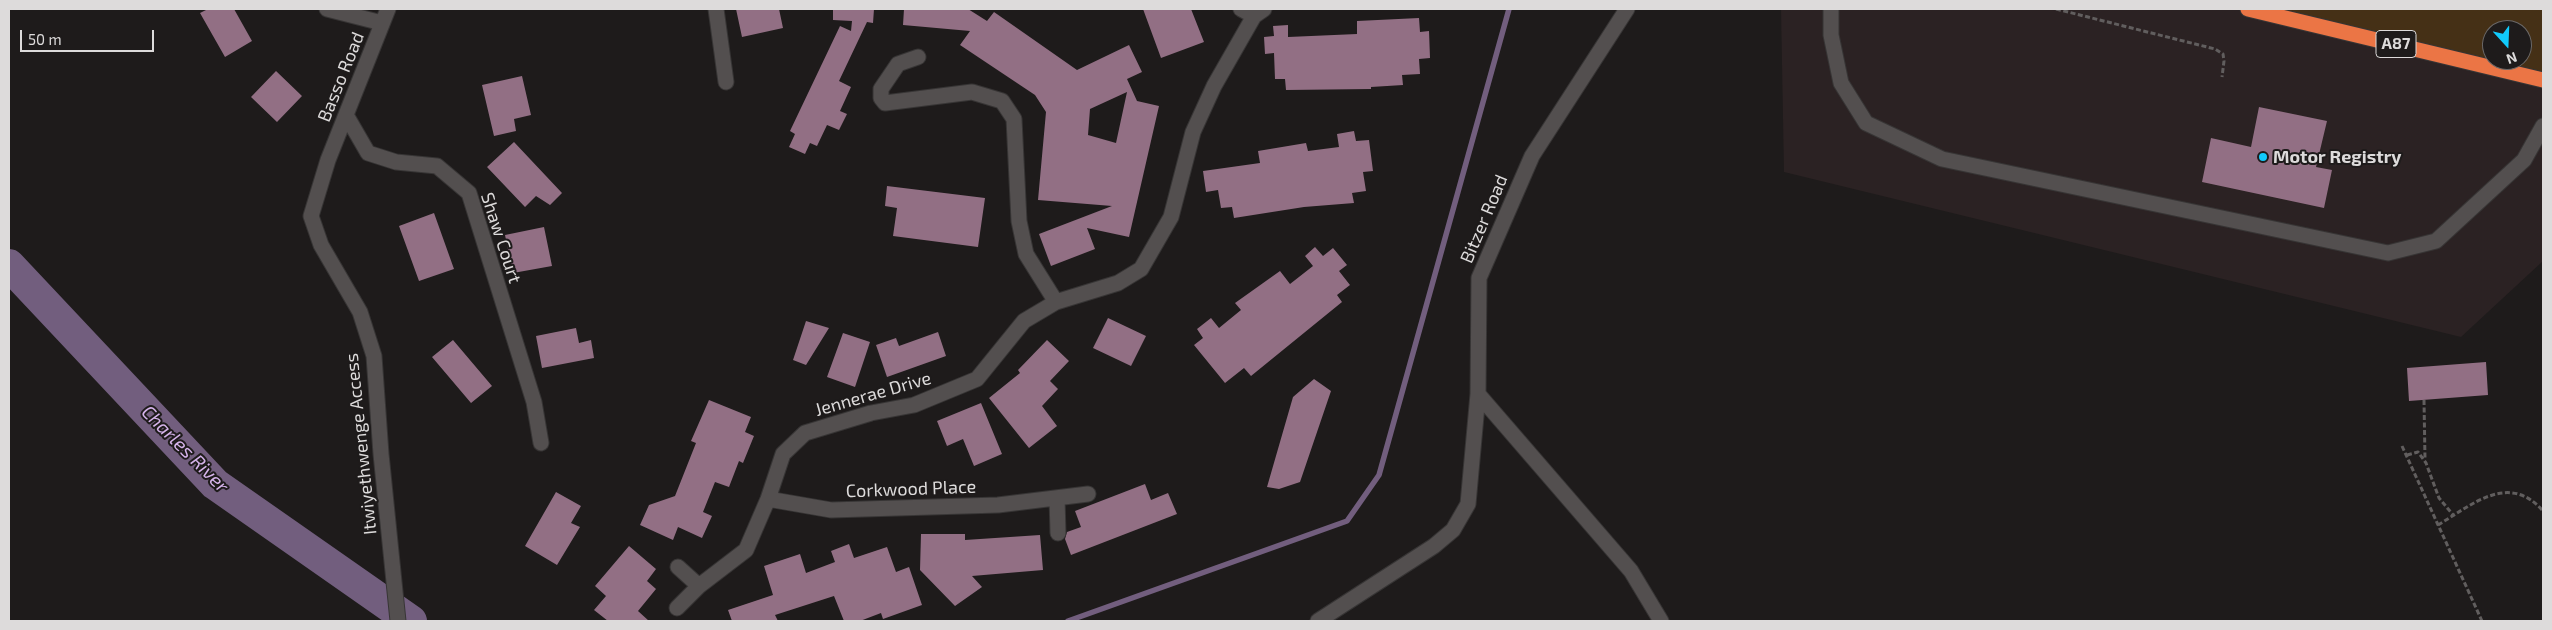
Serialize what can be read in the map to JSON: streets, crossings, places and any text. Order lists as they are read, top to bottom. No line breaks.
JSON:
{"streets":{"highway":["A87"],"street":["Basso Road","Bitzer Road","Shaw Court","Jennerae Drive","Itwiyethwenge Access","Corkwood Place"]},"crossings":[["Basso Road","Shaw Court"],["Basso Road","Itwiyethwenge Access"],["Jennerae Drive","Corkwood Place"]],"water":["Charles River"],"places":["Motor Registry"],"scale_bar":"50 m","north":"bottom"}
